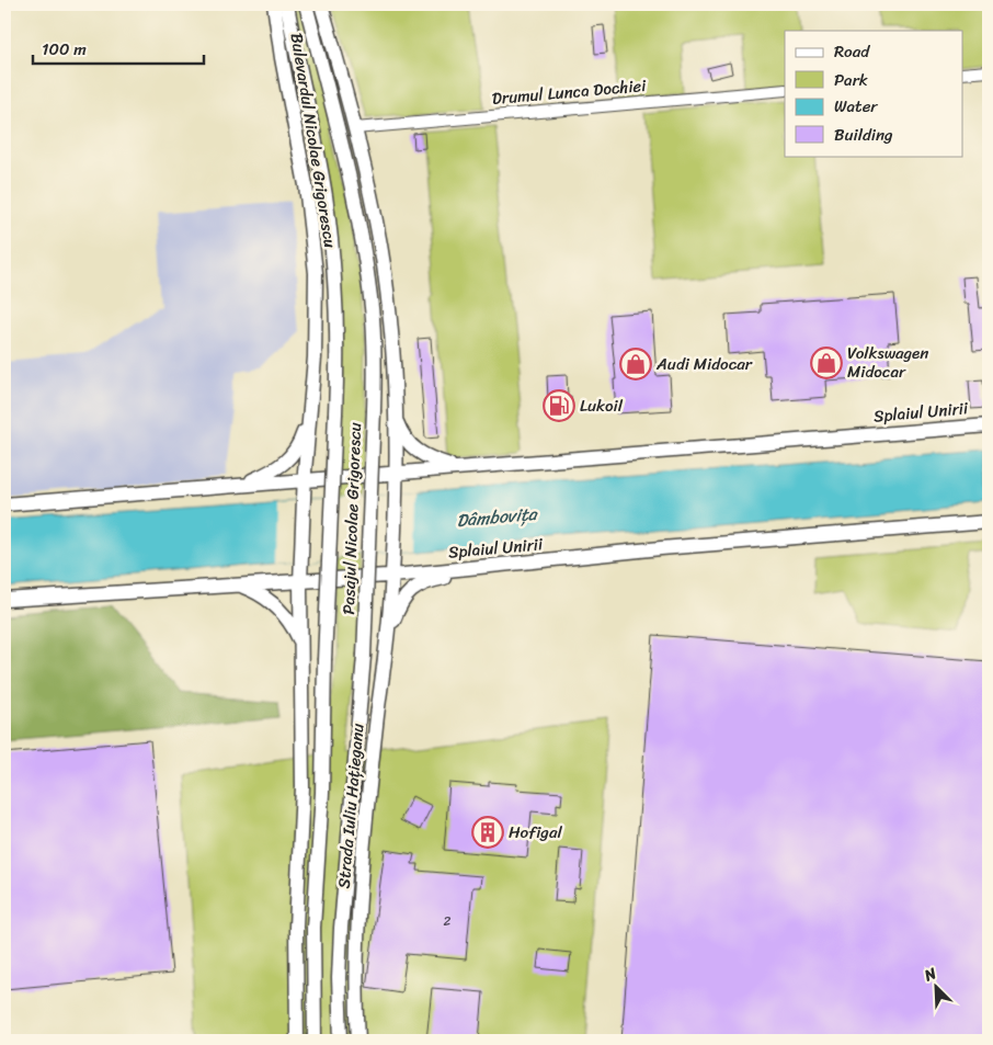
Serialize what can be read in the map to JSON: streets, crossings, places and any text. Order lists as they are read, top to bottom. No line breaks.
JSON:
{"streets":{"main road":["Bulevardul Nicolae Grigorescu","Splaiul Unirii","Pasajul Nicolae Grigorescu","Strada Iuliu Hațieganu"],"street":["Drumul Lunca Dochiei"]},"crossings":[["Drumul Lunca Dochiei","Bulevardul Nicolae Grigorescu"],["Bulevardul Nicolae Grigorescu","Splaiul Unirii"],["Bulevardul Nicolae Grigorescu","Strada Iuliu Hațieganu"],["Splaiul Unirii","Strada Iuliu Hațieganu"]],"water":["Dâmbovița"],"places":{"shop":["Volkswagen Midocar","Audi Midocar"],"fuel station":["Lukoil"],"building":["Hofigal"]},"house_numbers":["2"],"legend":["Road","Park","Water","Building"],"scale_bar":"100 m","north":"top left"}
